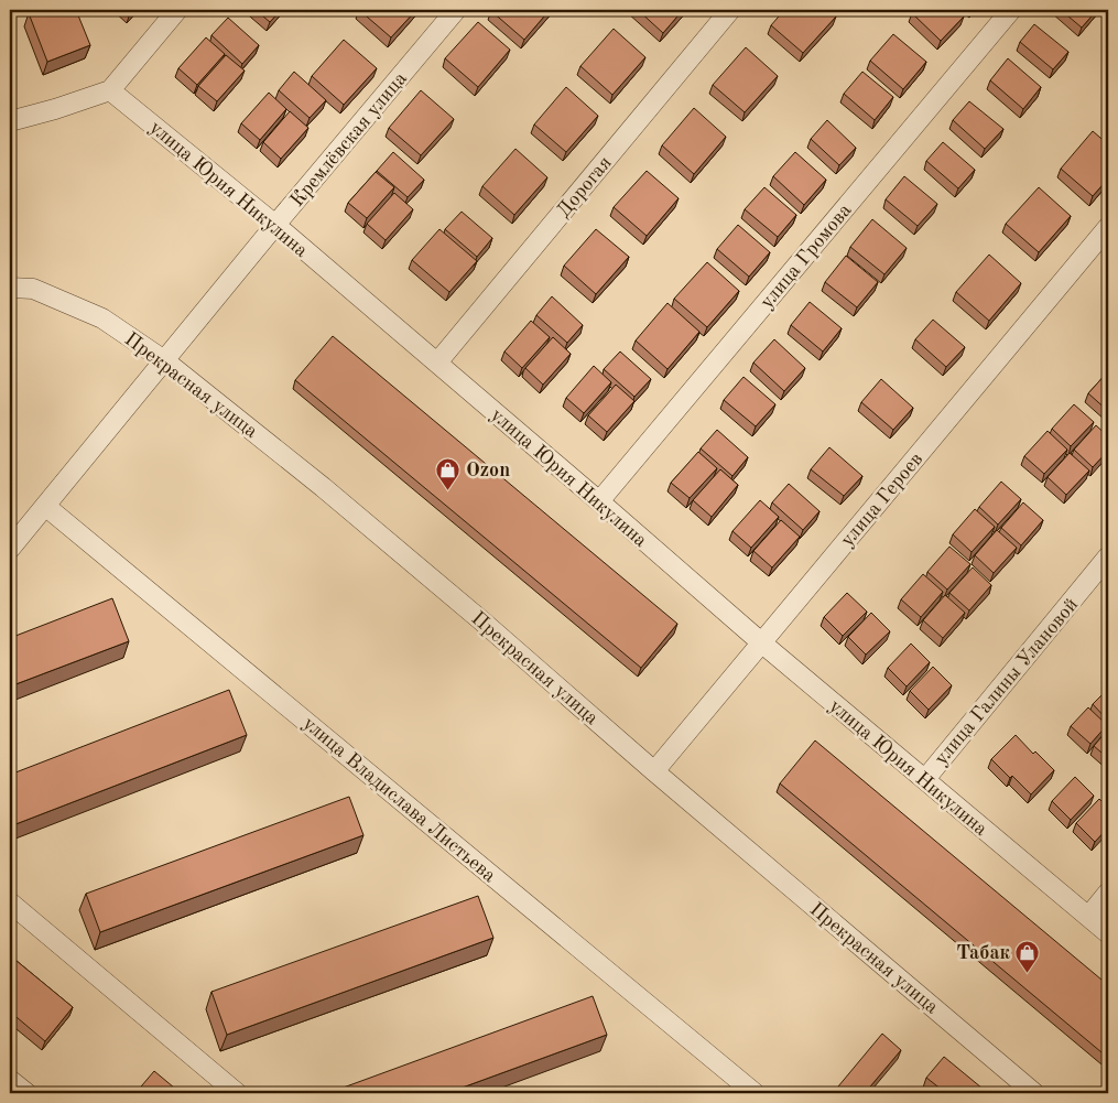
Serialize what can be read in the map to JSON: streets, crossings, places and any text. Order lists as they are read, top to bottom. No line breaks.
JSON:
{"streets":{"street":["Кремлёвская улица","Дорогая","улица Юрия Никулина","улица Громова","Прекрасная улица","улица Героев","улица Галины Улановой","улица Владислава Листьева"]},"crossings":[["Кремлёвская улица","улица Юрия Никулина"],["Кремлёвская улица","Прекрасная улица"],["Кремлёвская улица","улица Владислава Листьева"],["Дорогая","улица Юрия Никулина"],["улица Юрия Никулина","улица Громова"],["улица Юрия Никулина","улица Героев"],["улица Юрия Никулина","улица Галины Улановой"],["Прекрасная улица","улица Героев"]],"places":{"shop":["Ozon","Табак"]}}
